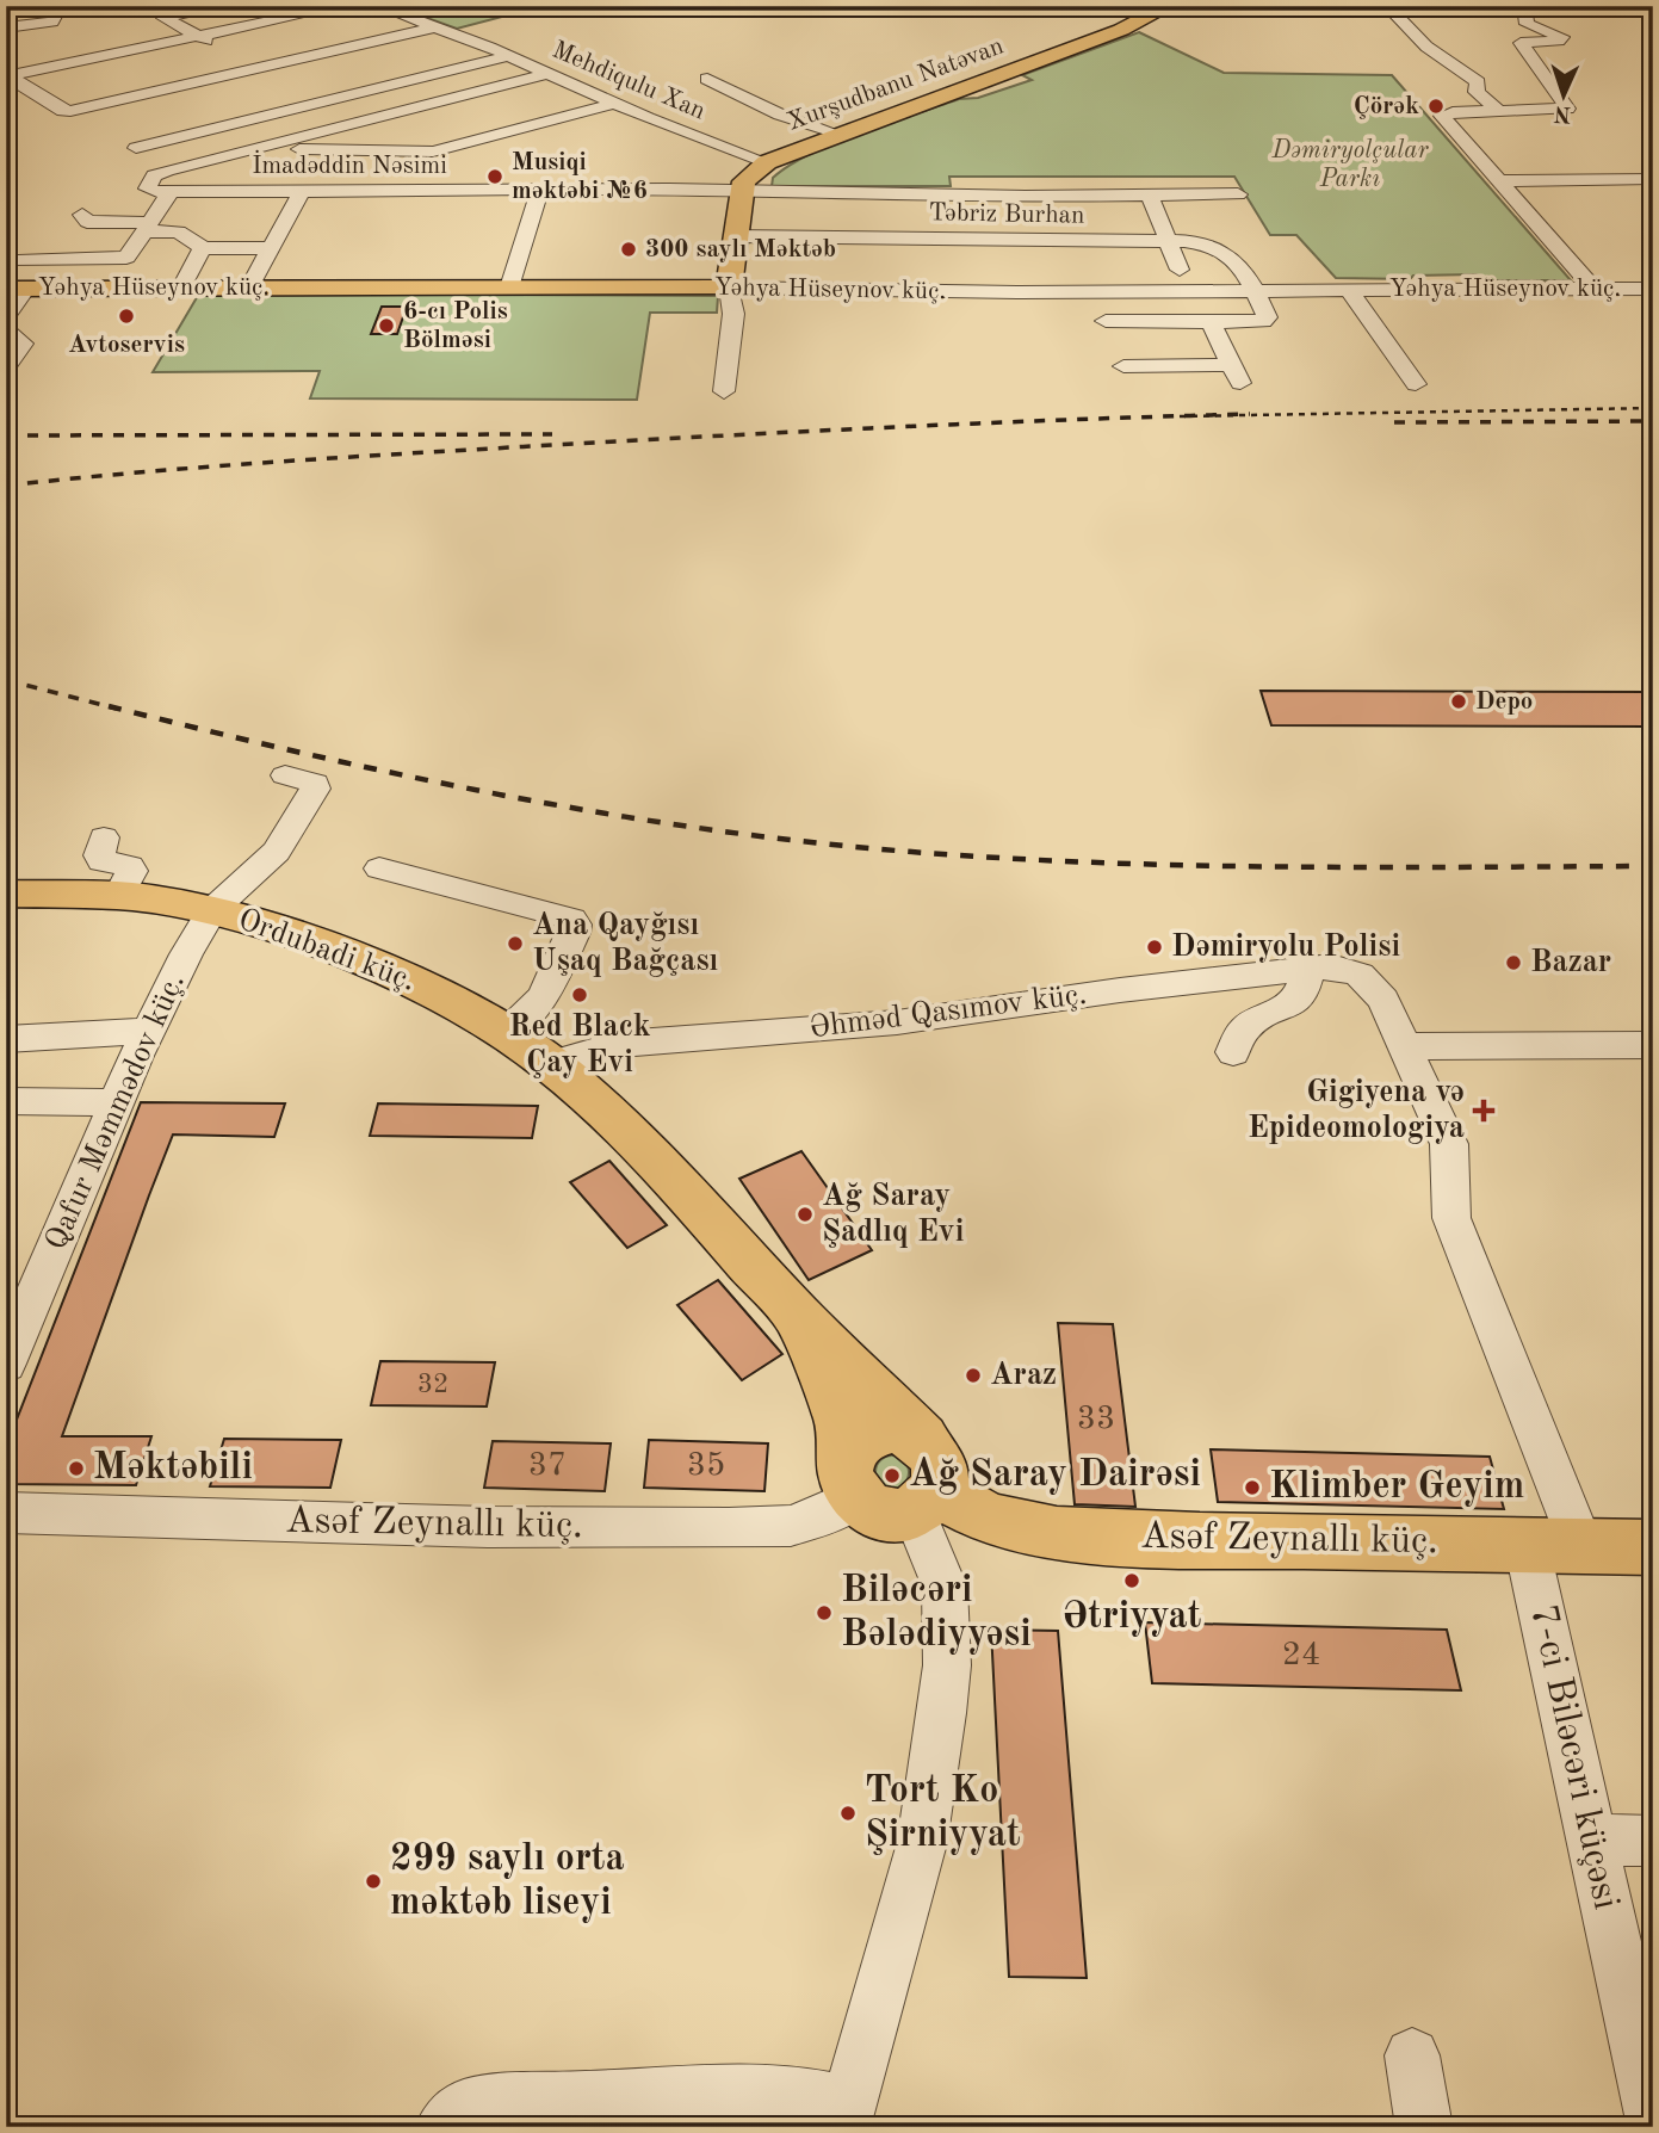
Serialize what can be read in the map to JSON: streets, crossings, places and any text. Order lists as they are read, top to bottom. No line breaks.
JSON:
{"streets":{"main road":["Xurşudbanu Natəvan","Yəhya Hüseynov küç.","Ordubadi küç.","Asəf Zeynallı küç."],"street":["Mehdiqulu Xan","İmadəddin Nəsimi","Təbriz Burhan","Əhməd Qasımov küç.","Qafur Məmmədov küç.","7-ci Biləcəri küçəsi"]},"crossings":[["Mehdiqulu Xan","Xurşudbanu Natəvan"],["Xurşudbanu Natəvan","İmadəddin Nəsimi"],["İmadəddin Nəsimi","Təbriz Burhan"],["Təbriz Burhan","Yəhya Hüseynov küç."],["Ordubadi küç.","Əhməd Qasımov küç."],["Ordubadi küç.","Qafur Məmmədov küç."],["Əhməd Qasımov küç.","7-ci Biləcəri küçəsi"],["Asəf Zeynallı küç.","7-ci Biləcəri küçəsi"]],"parks":["Dəmiryolçular Parkı"],"places":{"other":["Çörək","Musiqi məktəbi №6","300 saylı Məktəb","Avtoservis","6-cı Polis Bölməsi","Depo","Ana Qayğısı Uşaq Bağçası","Dəmiryolu Polisi","Bazar","Red Black Çay Evi","Ağ Saray Şadlıq Evi","Araz","Məktəbili","Ağ Saray Dairəsi","Klimber Geyim","Ətriyyat","Biləcəri Bələdiyyəsi","Tort Ko Şirniyyat","299 saylı orta məktəb liseyi"],"health":["Gigiyena və Epideomologiya"]},"house_numbers":["32","33","37","35","24"],"north":"bottom"}
